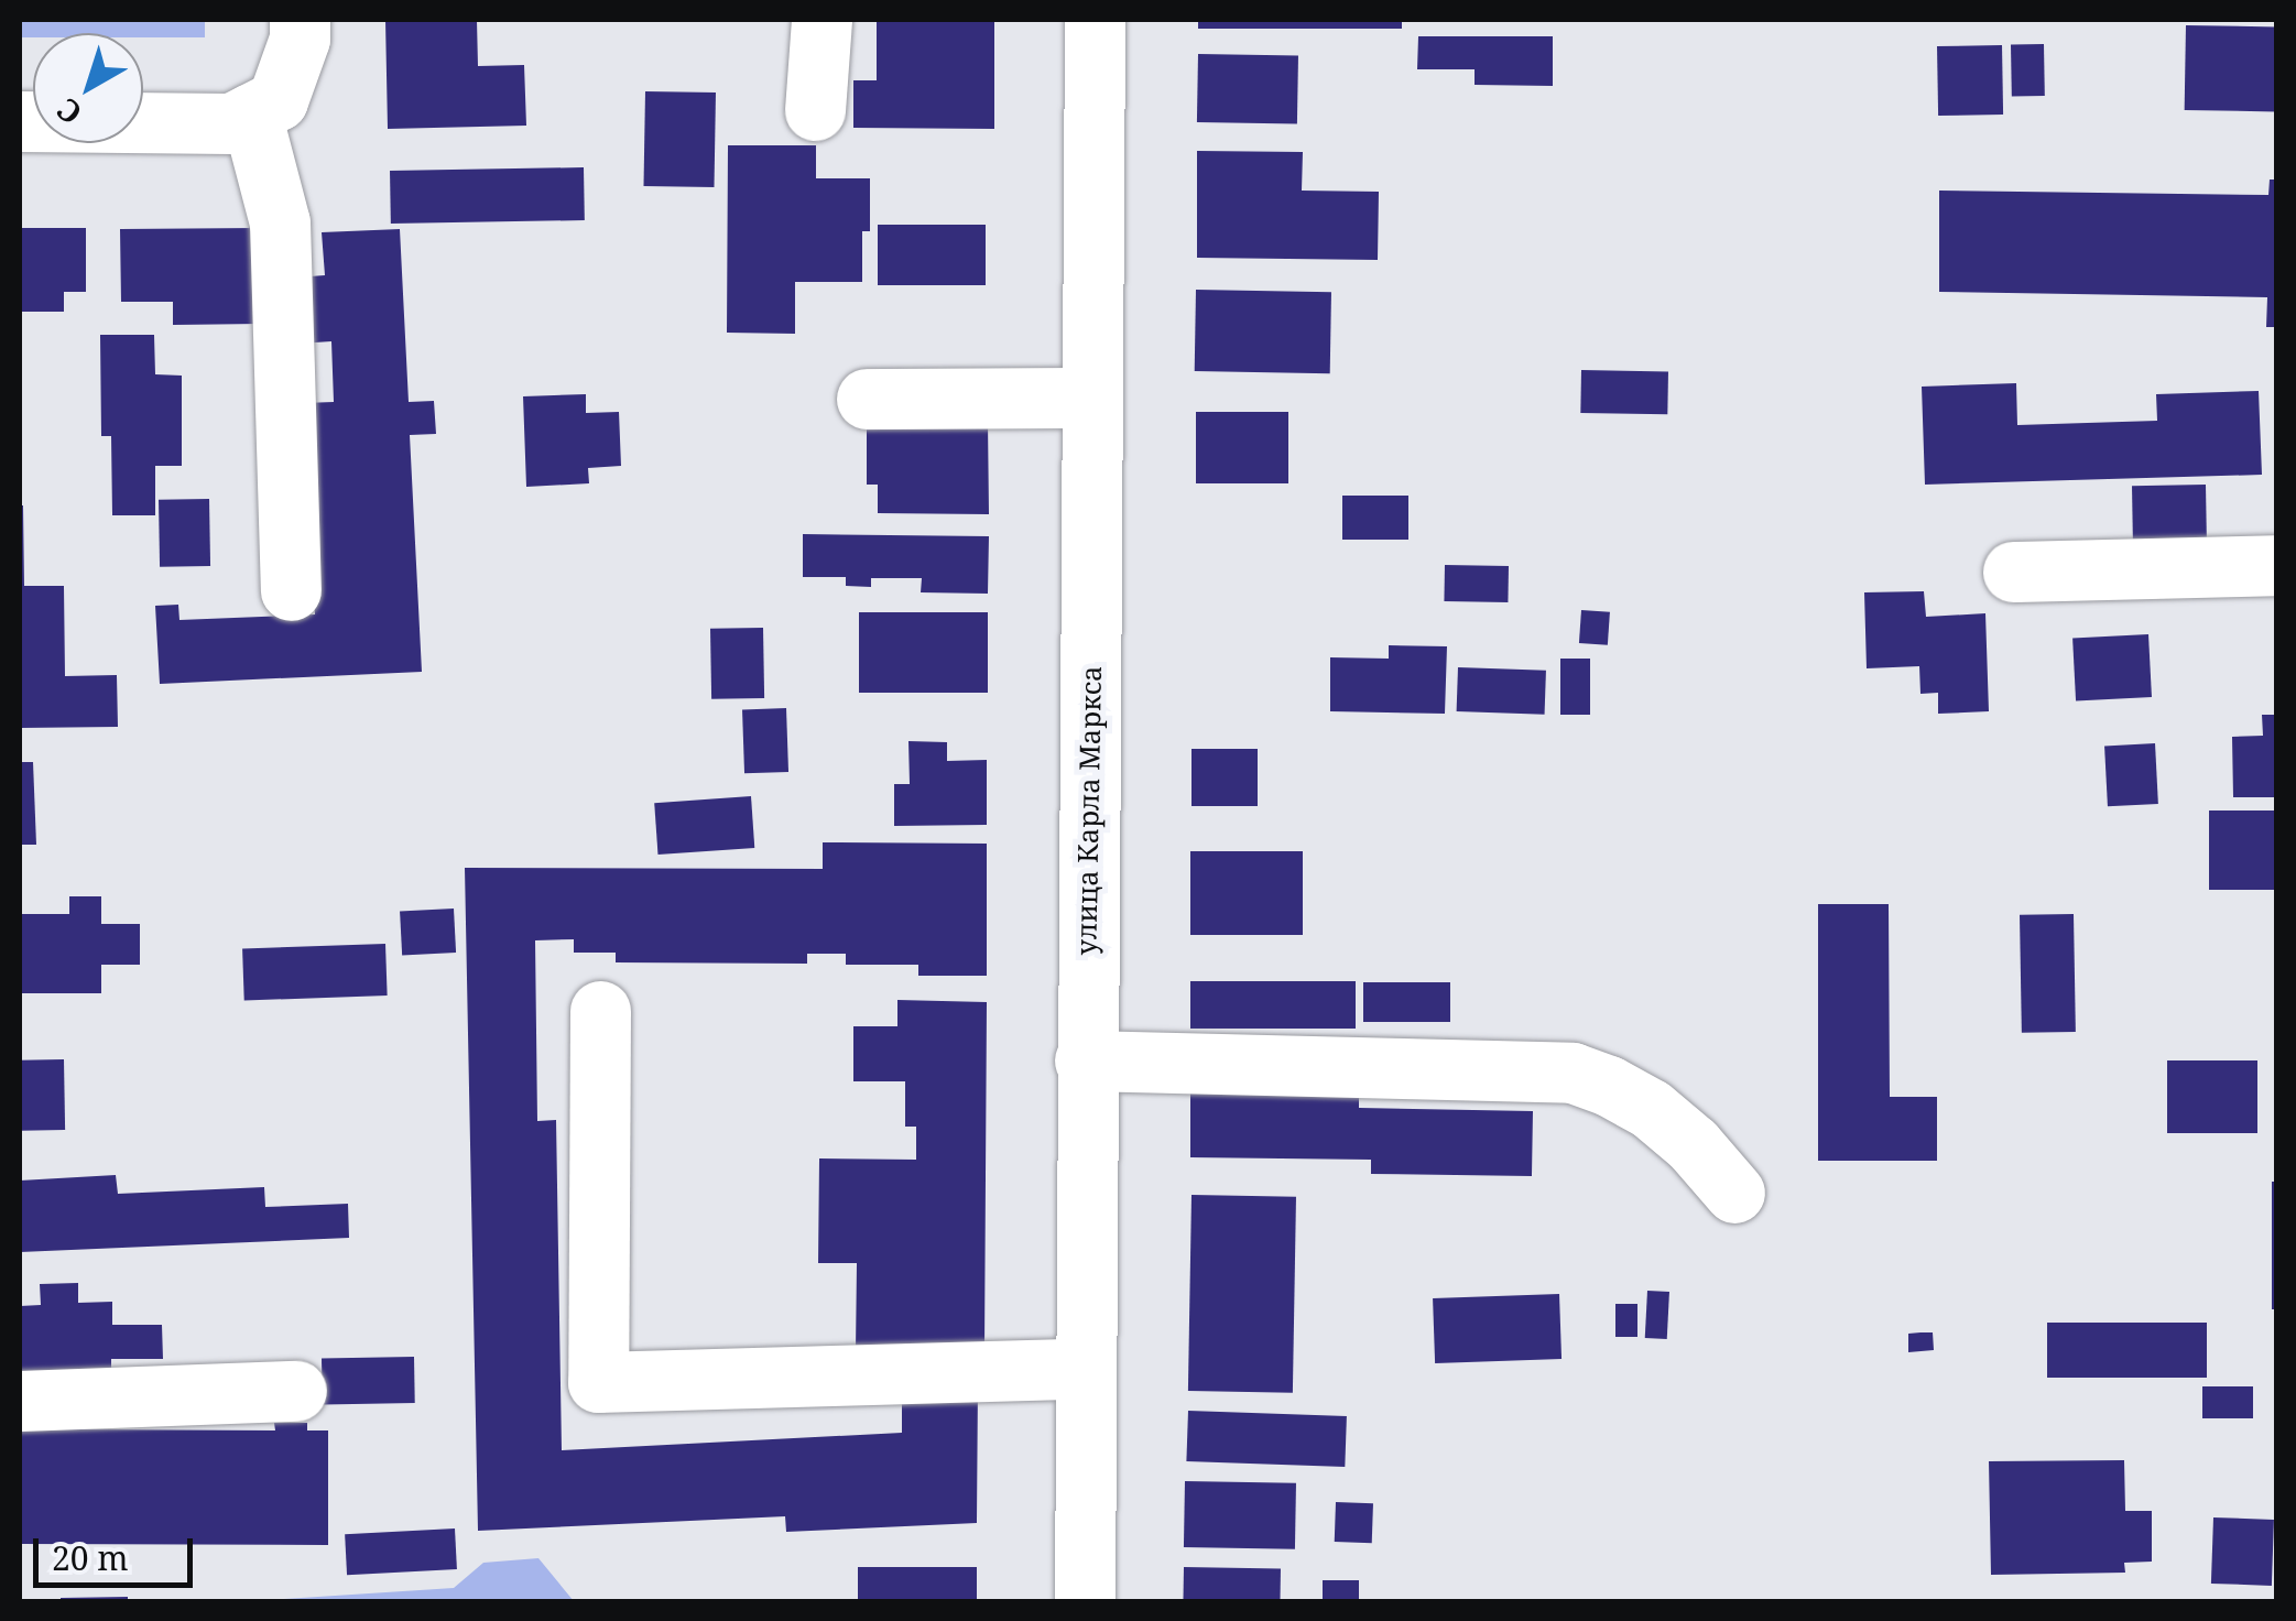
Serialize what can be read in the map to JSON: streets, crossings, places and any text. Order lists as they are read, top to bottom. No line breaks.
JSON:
{"streets":{"street":["улица Карла Маркса"]},"scale_bar":"20 m","north":"bottom left"}
